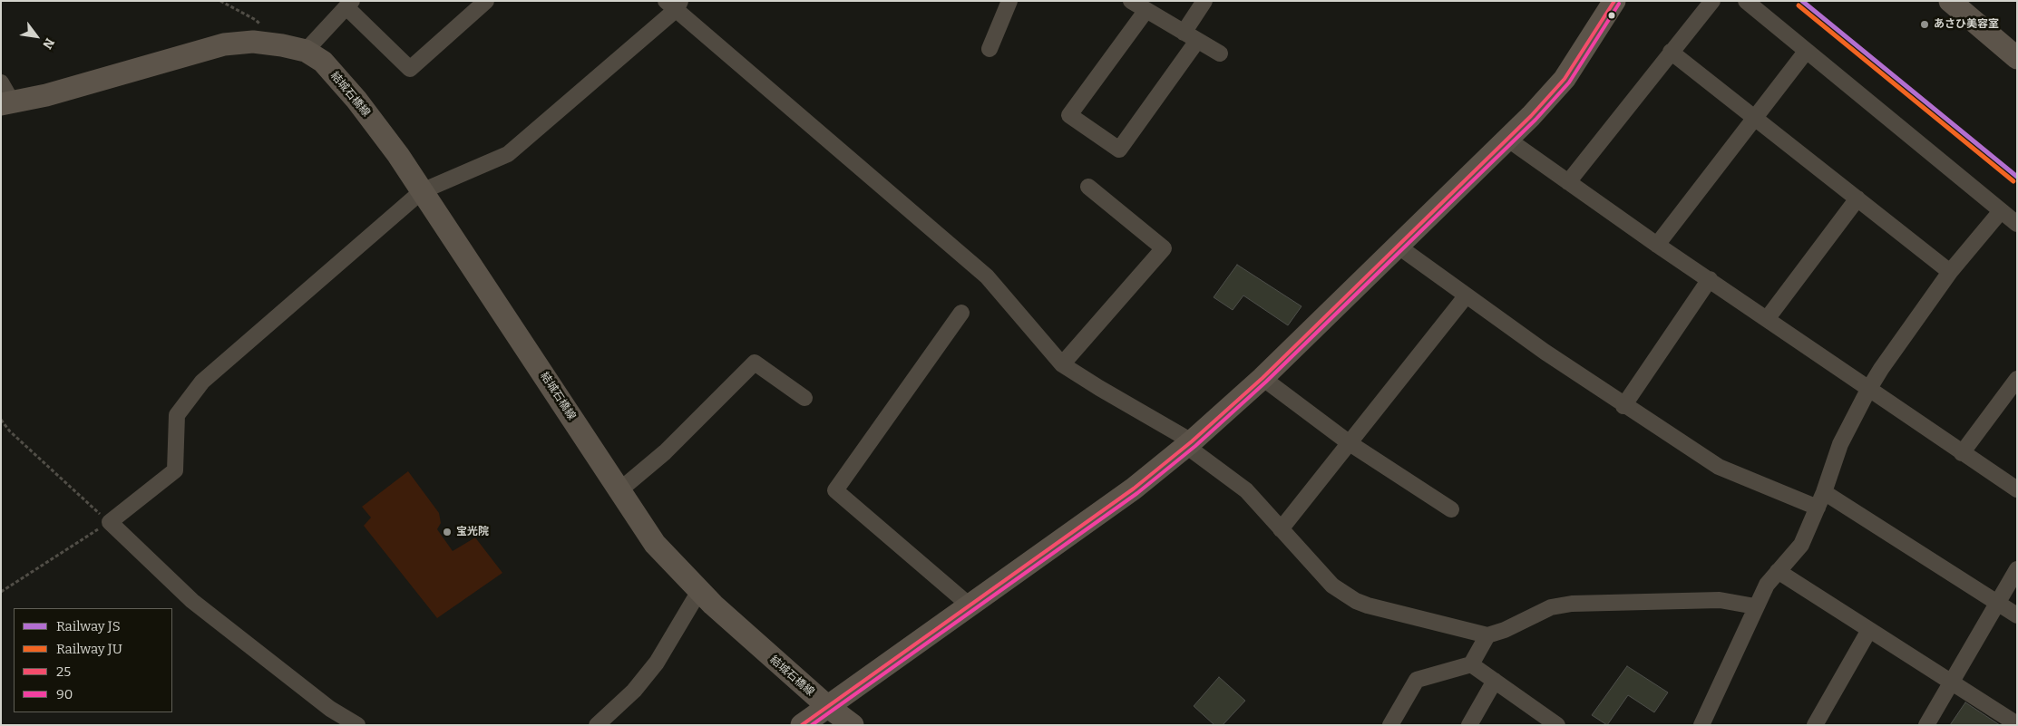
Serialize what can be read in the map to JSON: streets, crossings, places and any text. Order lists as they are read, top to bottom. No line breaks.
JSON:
{"streets":{"main road":["結城石橋線"]},"places":["あさひ美容室","宝光院"],"lines":["rail line JS","transit line 25","transit line 90","rail line JU"],"legend":["Railway JS","Railway JU","25","90"],"north":"bottom right"}
